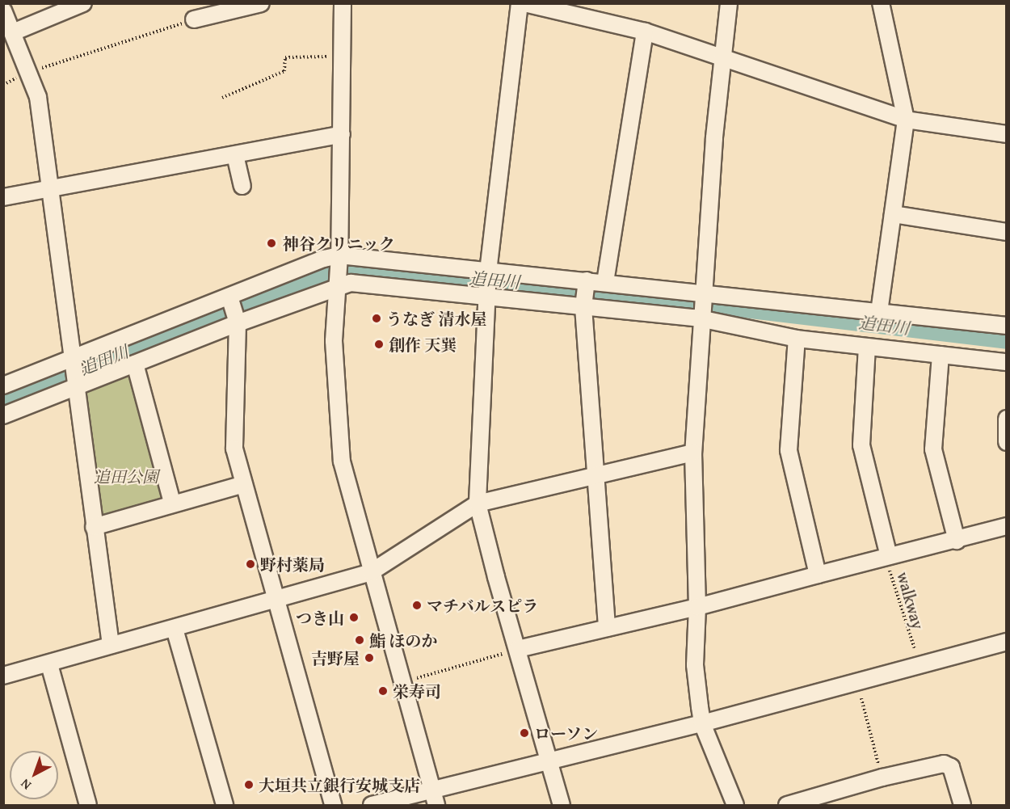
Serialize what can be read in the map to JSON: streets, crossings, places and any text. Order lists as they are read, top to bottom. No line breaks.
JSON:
{"streets":{"path":["walkway"]},"water":["追田川"],"parks":["追田公園"],"places":["神谷クリニック","うなぎ 清水屋","創作 天巽","野村薬局","マチバルスピラ","つき山","鮨 ほのか","吉野屋","栄寿司","ローソン","大垣共立銀行安城支店"],"north":"bottom left"}
